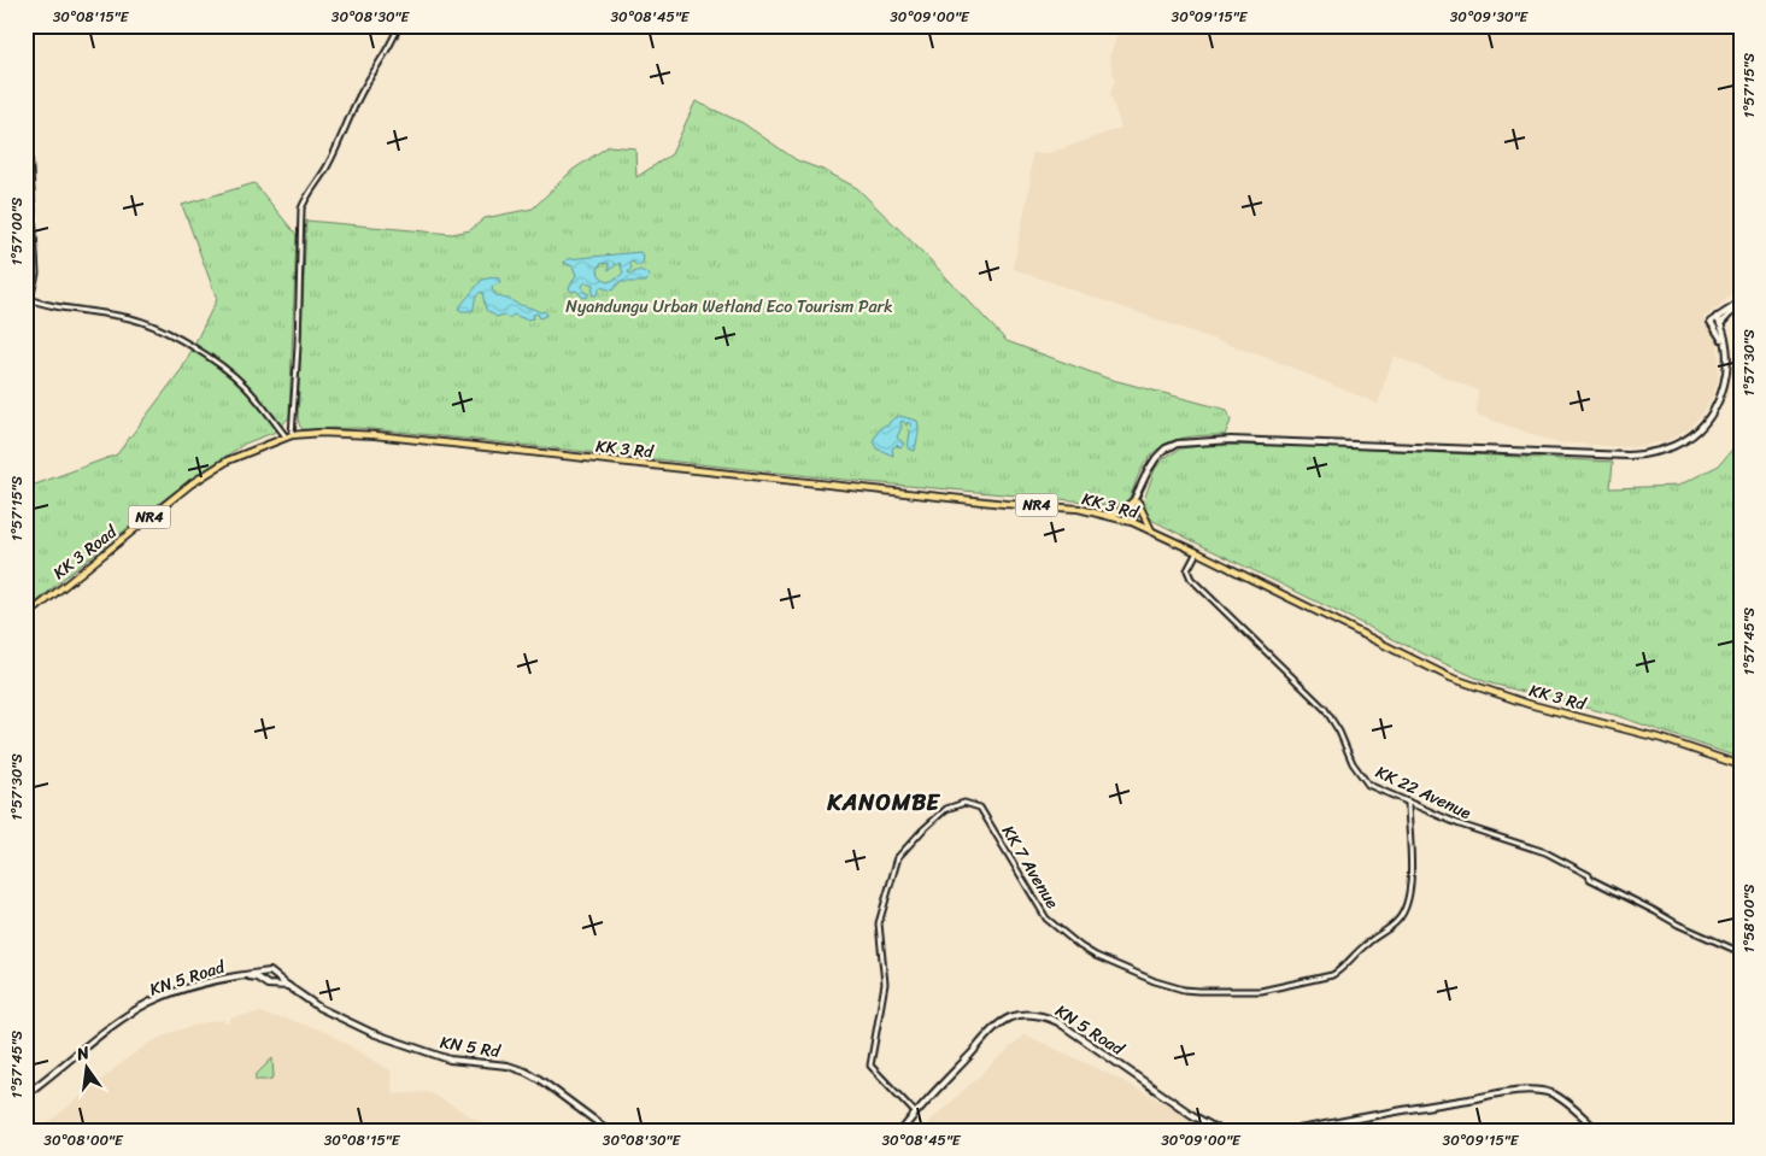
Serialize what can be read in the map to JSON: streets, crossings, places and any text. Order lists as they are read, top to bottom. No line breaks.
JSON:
{"streets":{"highway":["KK 3 Rd","NR4","KK 3 Road"],"main road":["KN 5 Road","KN 5 Rd"],"street":["KK 22 Avenue","KK 7 Avenue"]},"crossings":[["KK 3 Rd","KK 3 Road"],["KK 3 Rd","KK 22 Avenue"],["KK 22 Avenue","KK 7 Avenue"],["KK 7 Avenue","KN 5 Road"],["KN 5 Road","KN 5 Rd"]],"districts":["KANOMBE"],"parks":["Nyandungu Urban Wetland Eco Tourism Park"],"north":"top","coordinates":["30°08'15\"E","30°08'30\"E","30°08'45\"E","30°09'00\"E","30°09'15\"E","30°09'30\"E","1°57'15\"S","1°57'00\"S","1°57'30\"S","1°57'45\"S","1°58'00\"S","30°08'00\"E"]}
